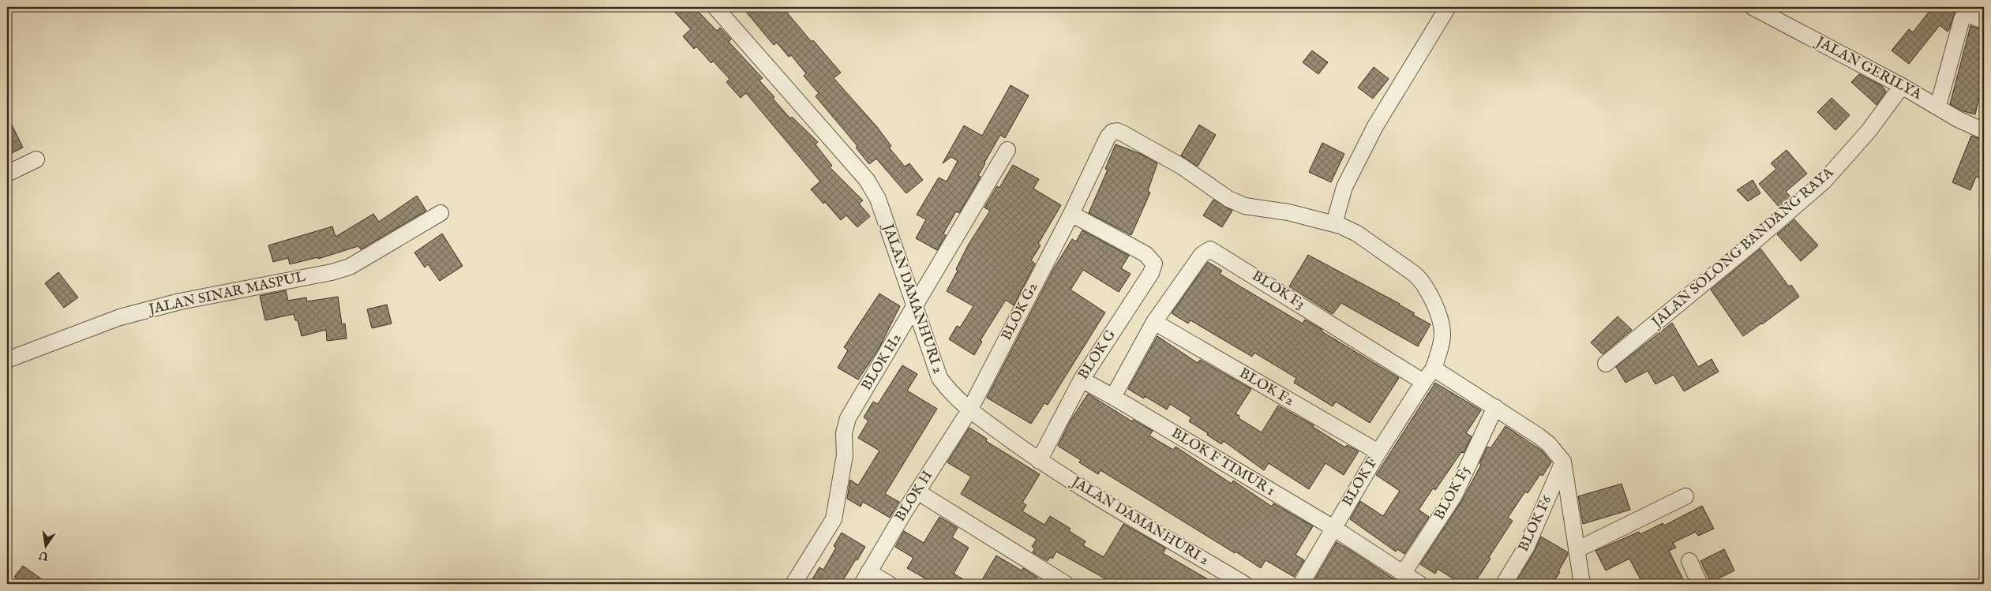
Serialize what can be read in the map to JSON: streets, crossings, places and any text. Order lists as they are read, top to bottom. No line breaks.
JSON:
{"streets":{"street":["JALAN GERILYA","JALAN SOLONG BANDANG RAYA","BLOK F3","JALAN SINAR MASPUL","JALAN DAMANHURI 2","BLOK G2","BLOK G","BLOK H2","BLOK F2","BLOK F TIMUR 1","BLOK F","BLOK F5","BLOK H","BLOK F6"]},"crossings":[["JALAN GERILYA","JALAN SOLONG BANDANG RAYA"],["BLOK F3","BLOK F2"],["BLOK F3","BLOK F"],["JALAN DAMANHURI 2","BLOK G2"],["JALAN DAMANHURI 2","BLOK G"],["JALAN DAMANHURI 2","BLOK H2"],["JALAN DAMANHURI 2","BLOK H"],["BLOK G2","BLOK G"],["BLOK G2","BLOK H"],["BLOK G","BLOK F TIMUR 1"],["BLOK F2","BLOK F"],["BLOK F TIMUR 1","BLOK F"],["BLOK F TIMUR 1","BLOK F5"]],"north":"bottom"}
